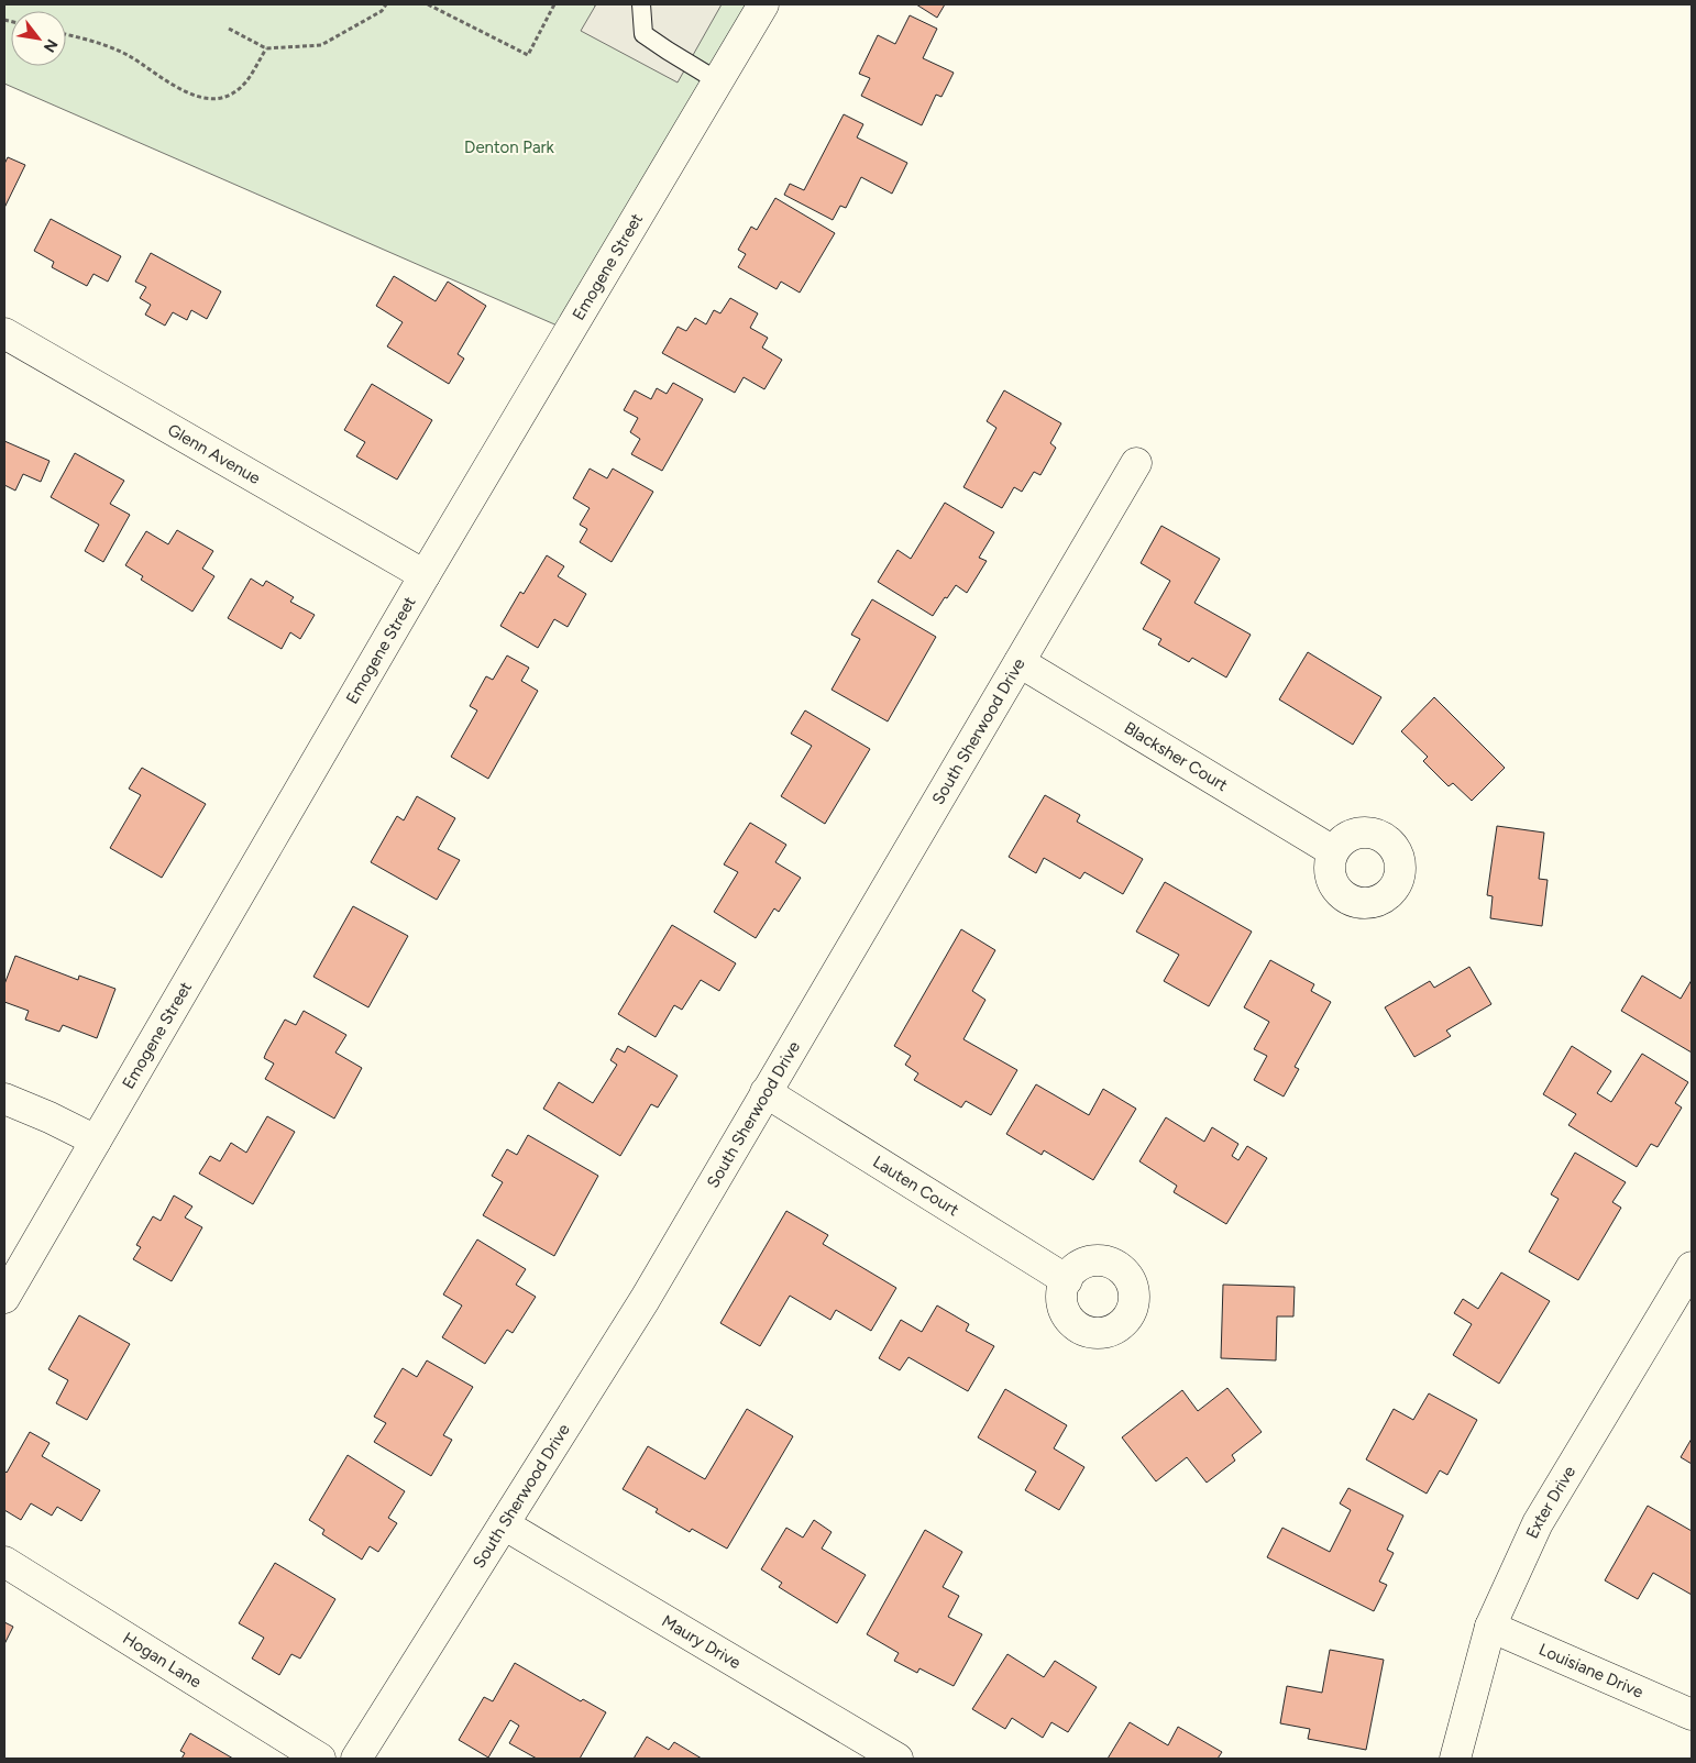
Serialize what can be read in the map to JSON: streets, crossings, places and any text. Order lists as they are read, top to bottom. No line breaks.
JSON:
{"streets":{"street":["Emogene Street","Glenn Avenue","South Sherwood Drive","Blacksher Court","Lauten Court","Exter Drive","Maury Drive","Hogan Lane","Louisiane Drive"]},"crossings":[["Emogene Street","Glenn Avenue"],["South Sherwood Drive","Blacksher Court"],["South Sherwood Drive","Lauten Court"],["South Sherwood Drive","Maury Drive"],["Exter Drive","Louisiane Drive"]],"parks":["Denton Park"],"north":"bottom right"}
